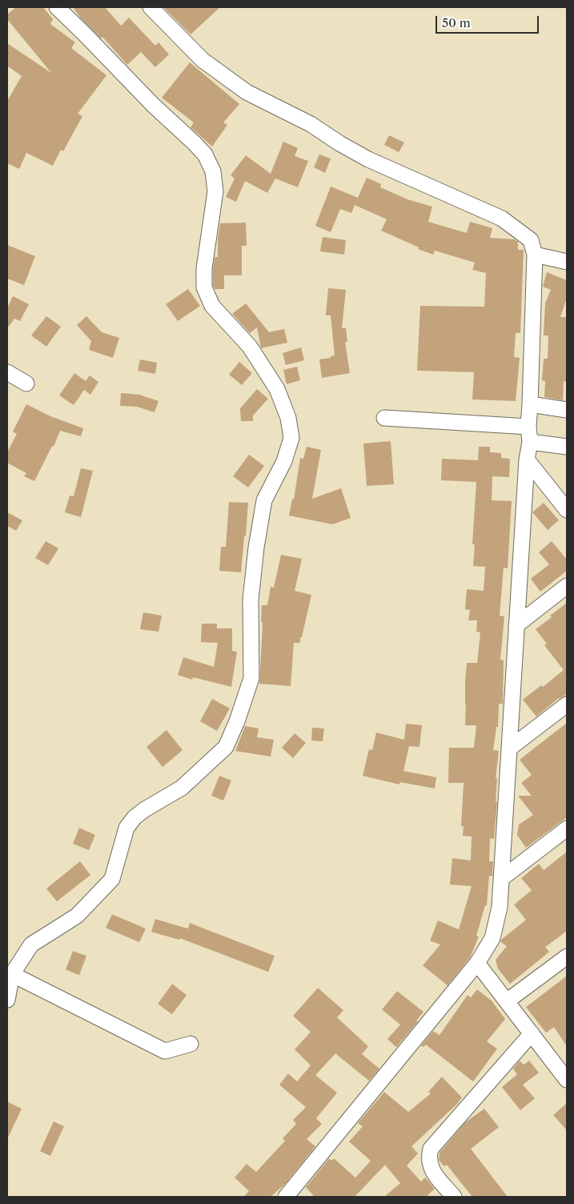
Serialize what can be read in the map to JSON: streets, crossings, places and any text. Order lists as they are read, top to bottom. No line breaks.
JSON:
{"scale_bar":"50 m"}
